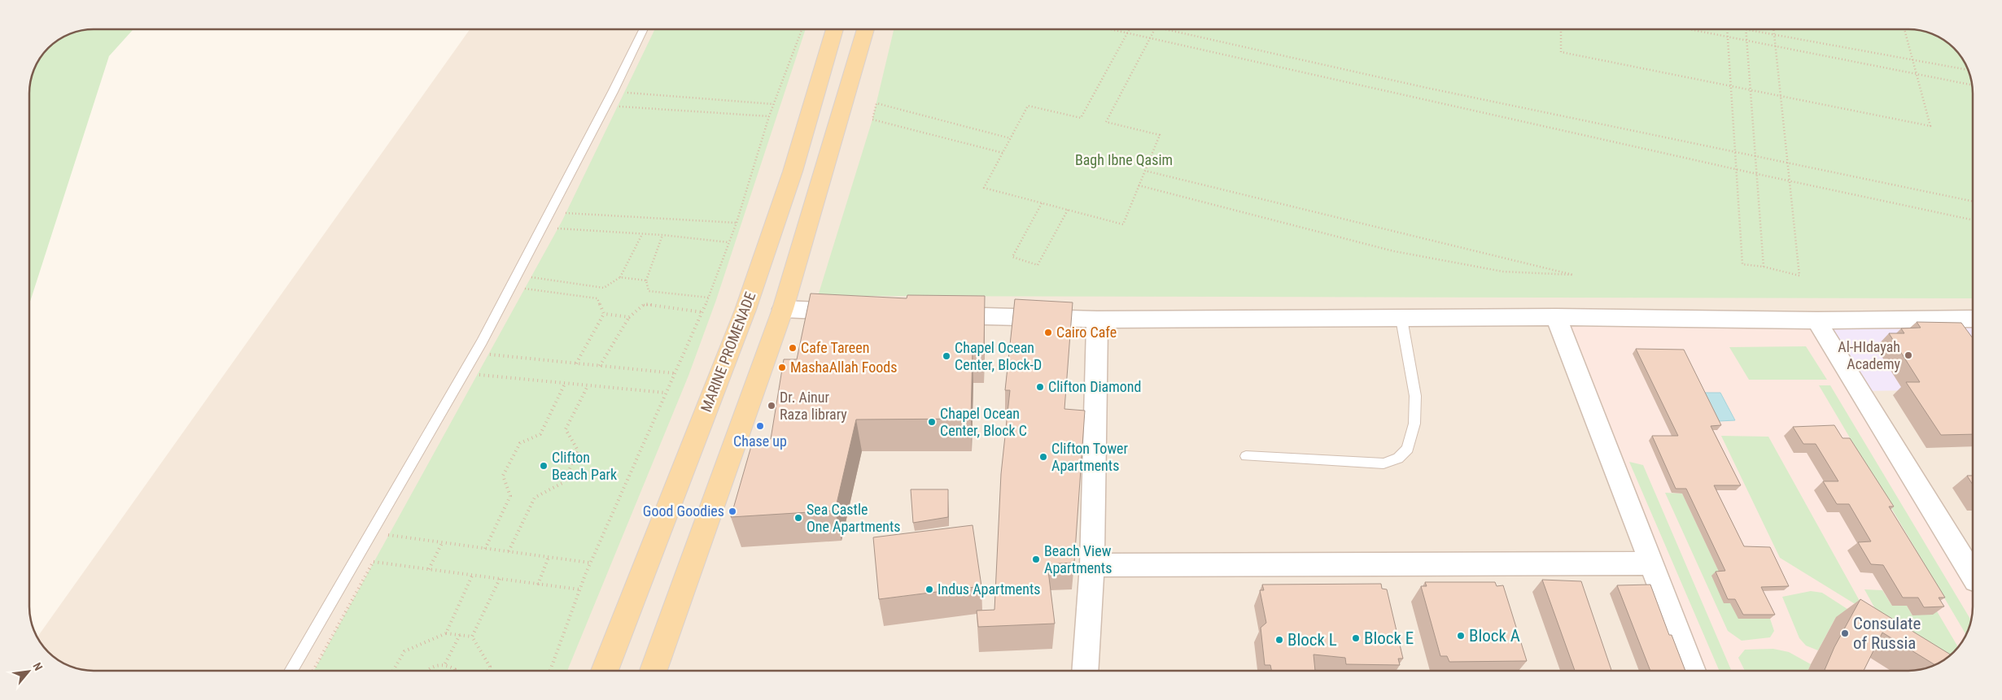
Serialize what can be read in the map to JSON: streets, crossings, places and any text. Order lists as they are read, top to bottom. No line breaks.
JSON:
{"streets":{"main road":["MARINE PROMENADE"]},"parks":["Bagh Ibne Qasim"],"places":["Cairo Cafe","Cafe Tareen","Al-HIdayah Academy","Chapel Ocean Center, Block-D","MashaAllah Foods","Clifton Diamond","Dr. Ainur Raza library","Chapel Ocean Center, Block C","Chase up","Clifton Tower Apartments","Clifton Beach Park","Good Goodies","Sea Castle One Apartments","Beach View Apartments","Indus Apartments","Consulate of Russia","Block A","Block E","Block L"],"north":"top right"}
